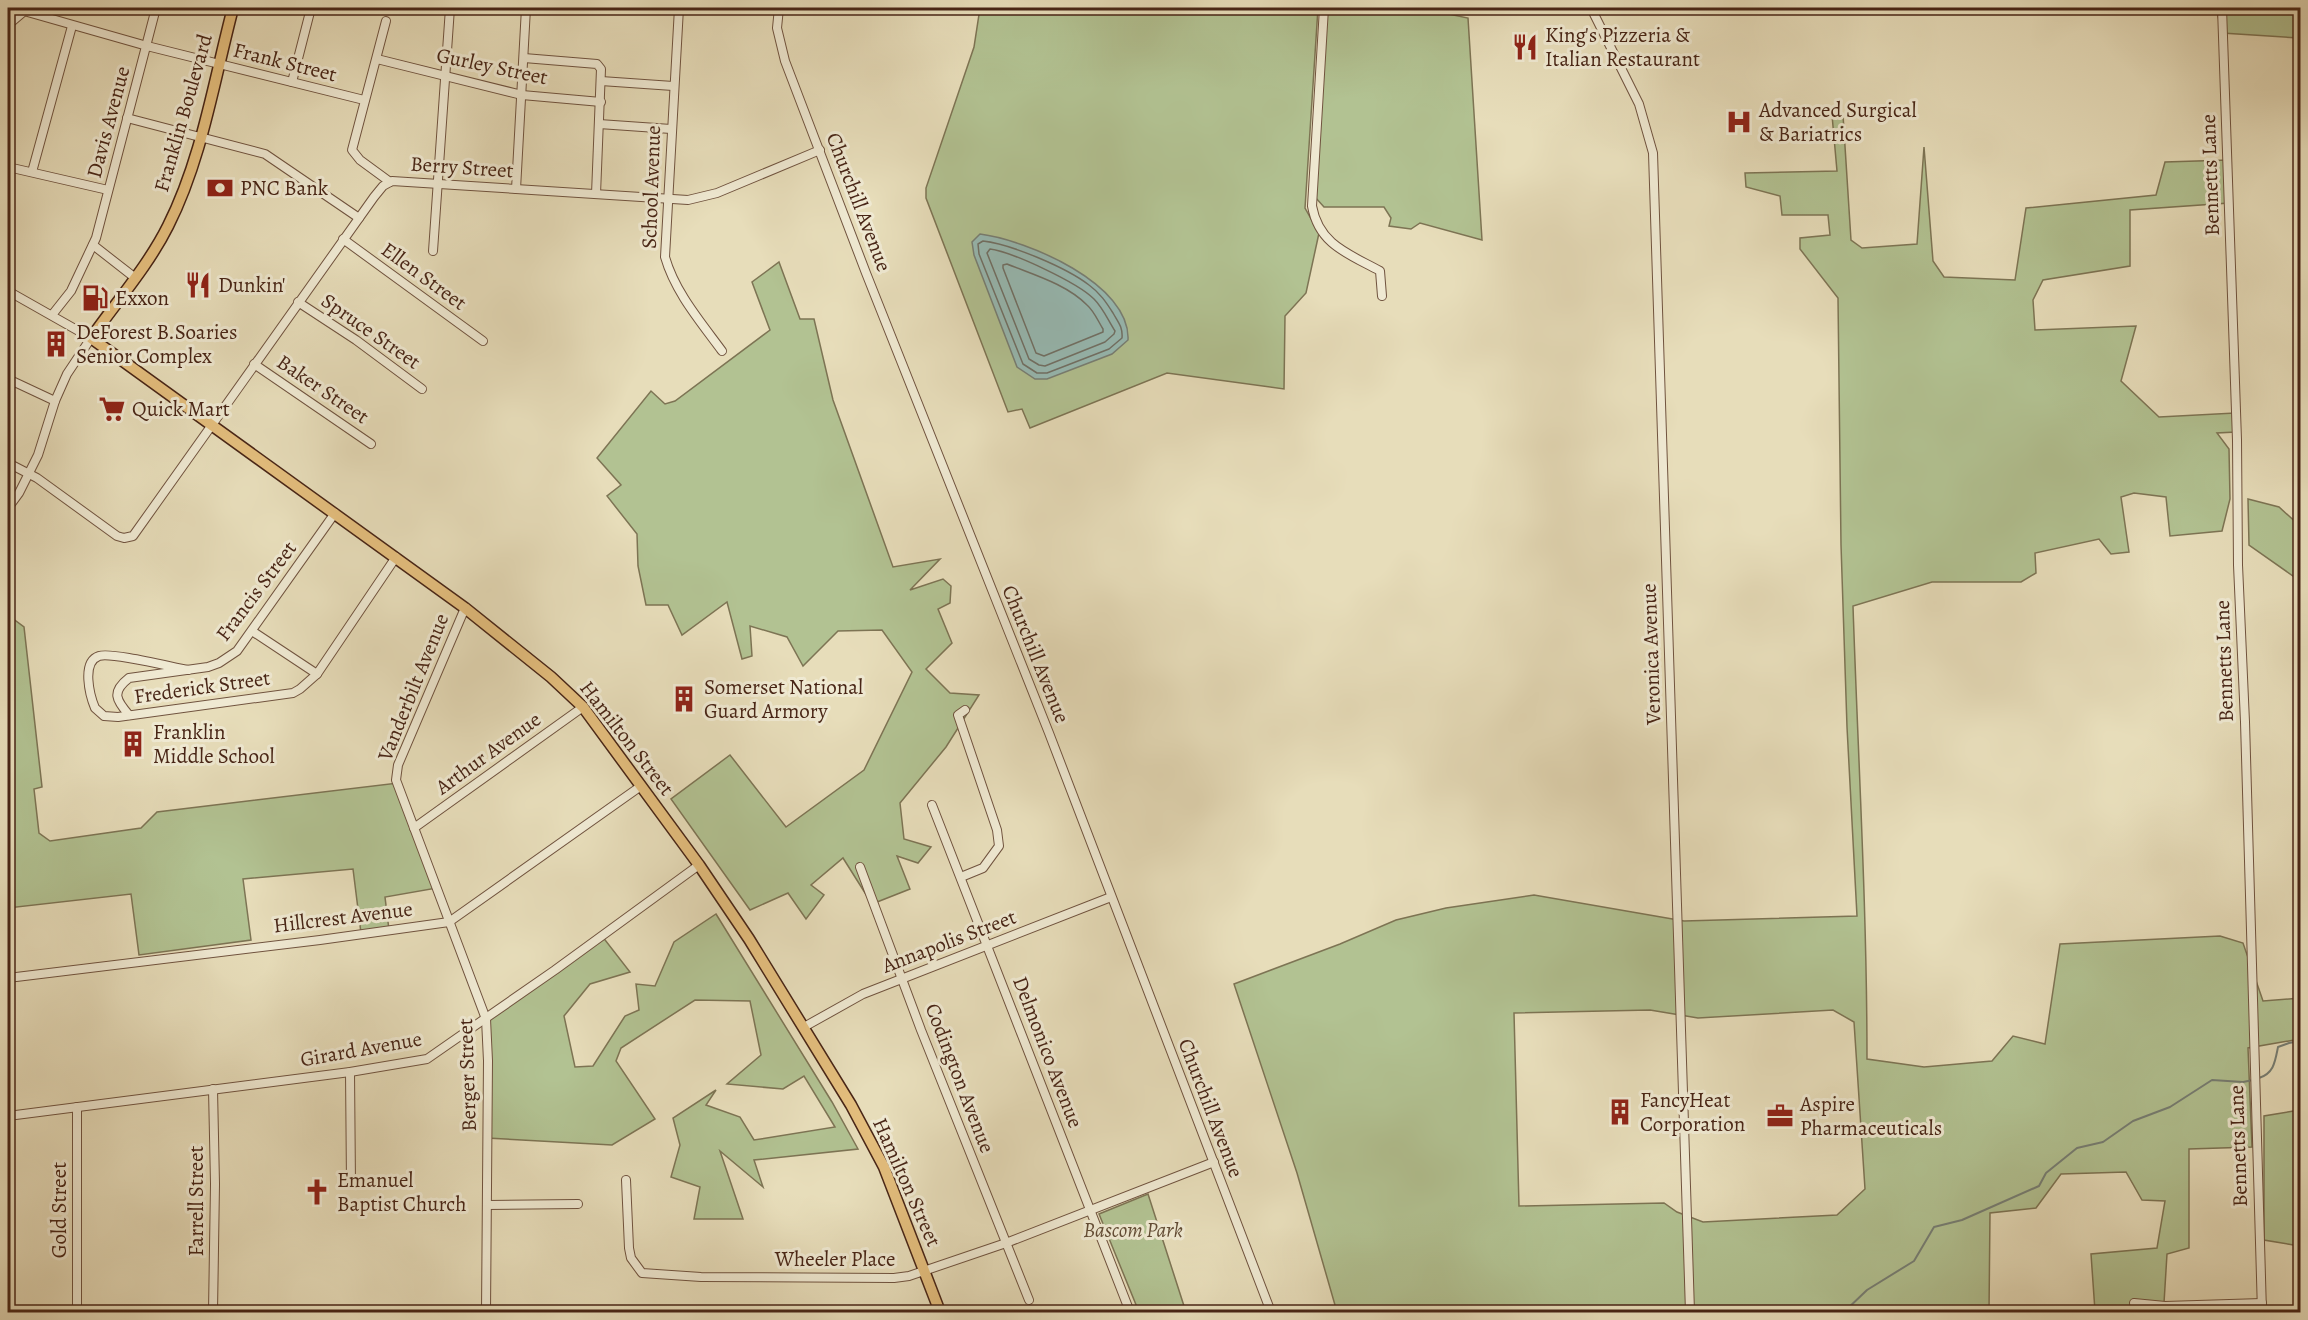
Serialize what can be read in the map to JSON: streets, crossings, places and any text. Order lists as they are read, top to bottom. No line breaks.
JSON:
{"streets":{"main road":["Franklin Boulevard","Hamilton Street"],"street":["Frank Street","Gurley Street","Davis Avenue","Berry Street","Bennetts Lane","School Avenue","Churchill Avenue","Ellen Street","Spruce Street","Baker Street","Francis Street","Veronica Avenue","Frederick Street","Vanderbilt Avenue","Arthur Avenue","Hillcrest Avenue","Annapolis Street","Girard Avenue","Delmonico Avenue","Berger Street","Codington Avenue","Farrell Street","Gold Street","Wheeler Place"]},"crossings":[["Frank Street","Franklin Boulevard"],["Frank Street","Davis Avenue"],["Franklin Boulevard","Berry Street"],["Franklin Boulevard","Hamilton Street"],["Davis Avenue","Hamilton Street"],["Berry Street","School Avenue"],["Berry Street","Churchill Avenue"],["Berry Street","Ellen Street"],["Berry Street","Spruce Street"],["Berry Street","Baker Street"],["Berry Street","Hamilton Street"],["Churchill Avenue","Annapolis Street"],["Churchill Avenue","Wheeler Place"],["Francis Street","Frederick Street"],["Francis Street","Hamilton Street"],["Frederick Street","Hamilton Street"],["Vanderbilt Avenue","Hamilton Street"],["Vanderbilt Avenue","Berger Street"],["Hamilton Street","Arthur Avenue"],["Hamilton Street","Hillcrest Avenue"],["Hamilton Street","Annapolis Street"],["Hamilton Street","Girard Avenue"],["Hamilton Street","Wheeler Place"],["Arthur Avenue","Berger Street"],["Hillcrest Avenue","Berger Street"],["Annapolis Street","Delmonico Avenue"],["Annapolis Street","Codington Avenue"],["Girard Avenue","Berger Street"],["Girard Avenue","Farrell Street"],["Girard Avenue","Gold Street"],["Delmonico Avenue","Wheeler Place"],["Codington Avenue","Wheeler Place"]],"parks":["Bascom Park"],"places":{"restaurant":["King's Pizzeria & Italian Restaurant","Dunkin'"],"hospital":["Advanced Surgical & Bariatrics"],"bank":["PNC Bank"],"fuel station":["Exxon"],"building":["DeForest B.Soaries Senior Complex","Somerset National Guard Armory","Franklin Middle School","FancyHeat Corporation"],"supermarket":["Quick Mart"],"office":["Aspire Pharmaceuticals"],"church":["Emanuel Baptist Church"]}}
